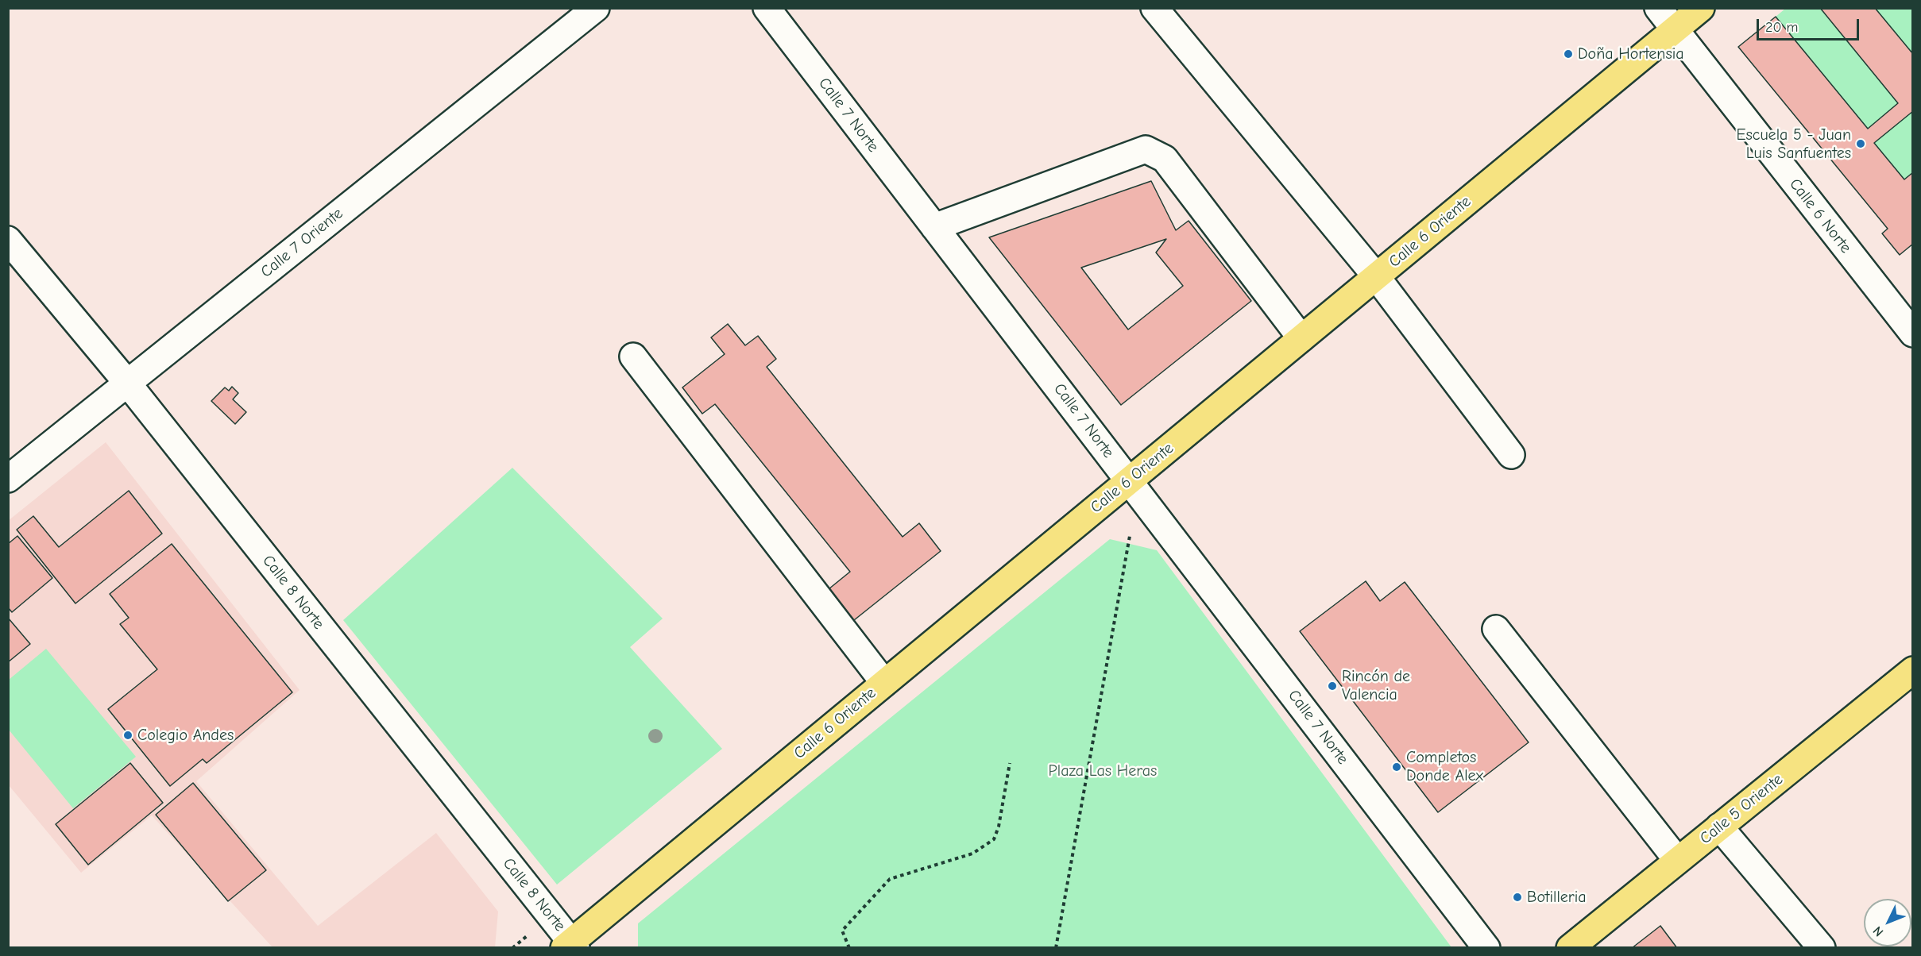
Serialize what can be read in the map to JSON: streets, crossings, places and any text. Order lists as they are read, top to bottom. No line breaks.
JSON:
{"streets":{"main road":["Calle 6 Oriente","Calle 5 Oriente"],"street":["Calle 7 Norte","Calle 6 Norte","Calle 7 Oriente","Calle 8 Norte"]},"crossings":[["Calle 7 Norte","Calle 6 Oriente"],["Calle 6 Norte","Calle 6 Oriente"],["Calle 6 Oriente","Calle 8 Norte"],["Calle 7 Oriente","Calle 8 Norte"]],"parks":["Plaza Las Heras"],"places":["Doña Hortensia","Escuela 5 - Juan Luis Sanfuentes","Rincón de Valencia","Colegio Andes","Completos Donde Alex","Botilleria"],"scale_bar":"20 m","north":"bottom left"}
